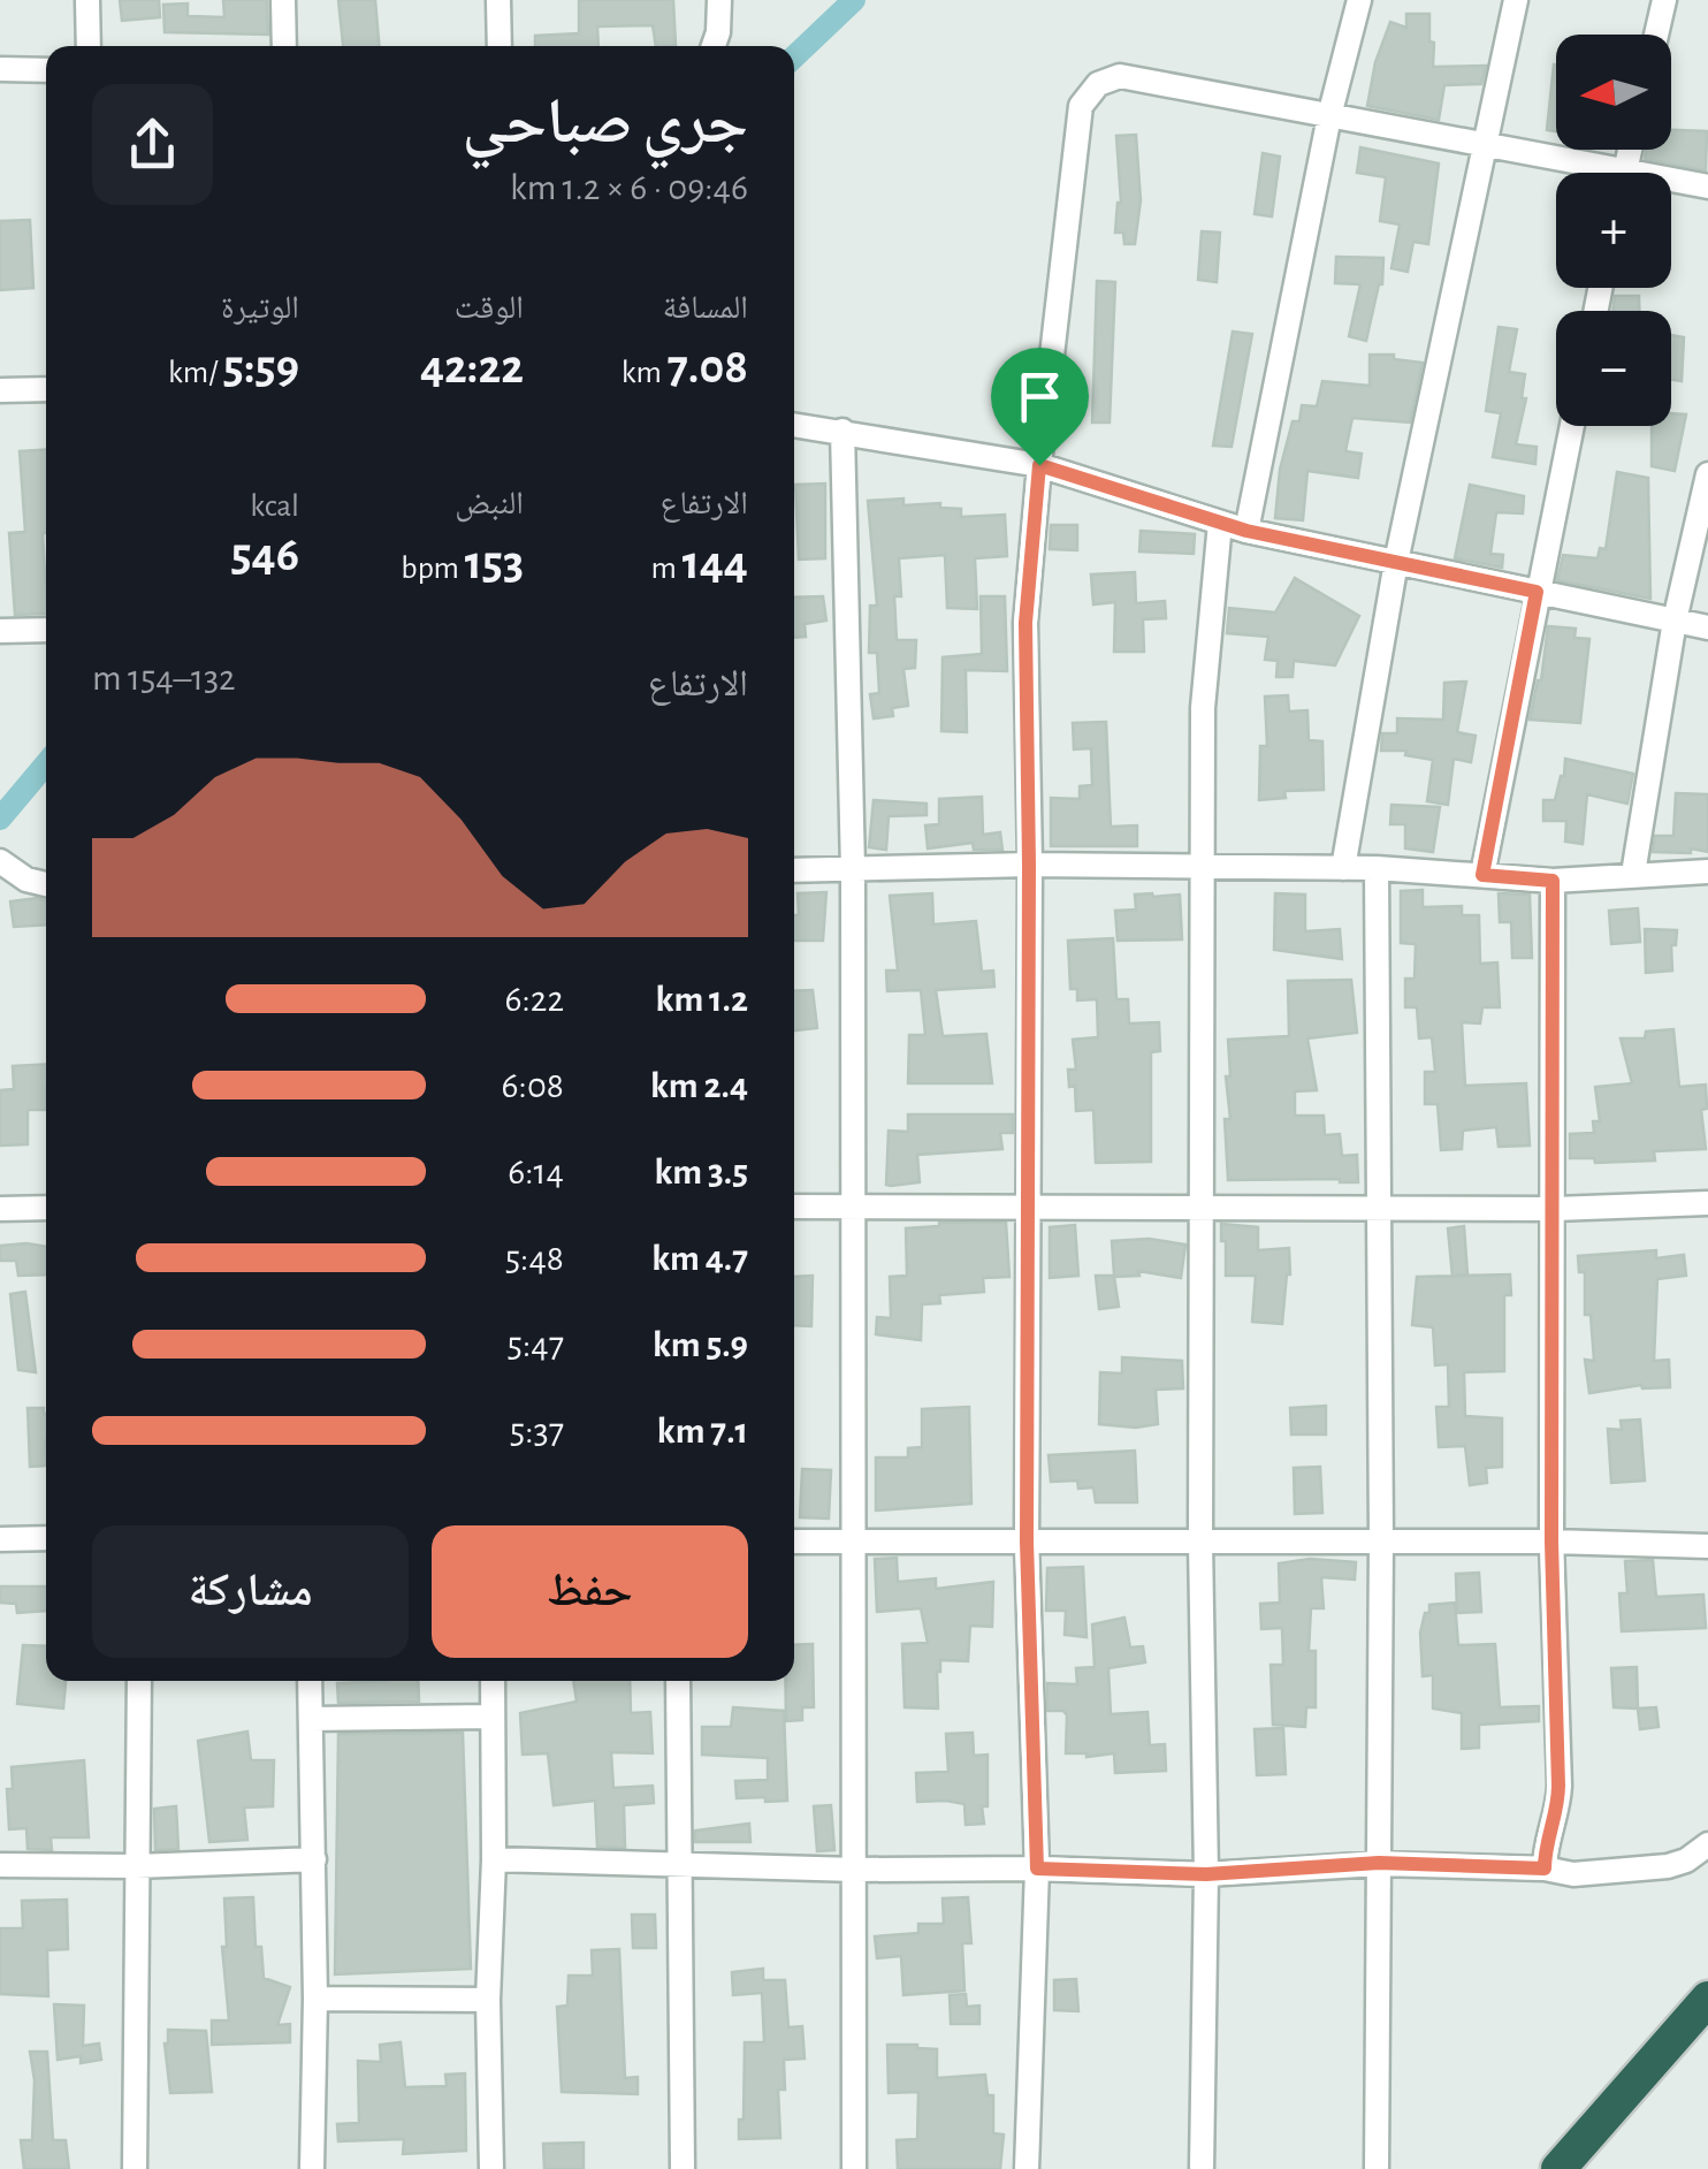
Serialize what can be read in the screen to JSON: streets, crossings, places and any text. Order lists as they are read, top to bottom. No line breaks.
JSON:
{"north":"left","page":{"map_buttons":["+","−"],"heading":["جري صباحي","09:46 · 6 × 1.2 km"],"stats":[["المسافة","7.08 km"],["الوقت","42:22"],["الوتيرة","5:59 /km"],["الارتفاع","144 m"],["النبض","153 bpm"],["kcal","546"]],"chart":["الارتفاع","132–154 m"],"list":[{"name":"1.2 km","note":"6:22"},{"name":"2.4 km","note":"6:08"},{"name":"3.5 km","note":"6:14"},{"name":"4.7 km","note":"5:48"},{"name":"5.9 km","note":"5:47"},{"name":"7.1 km","note":"5:37"}],"buttons":["حفظ","مشاركة"]}}
